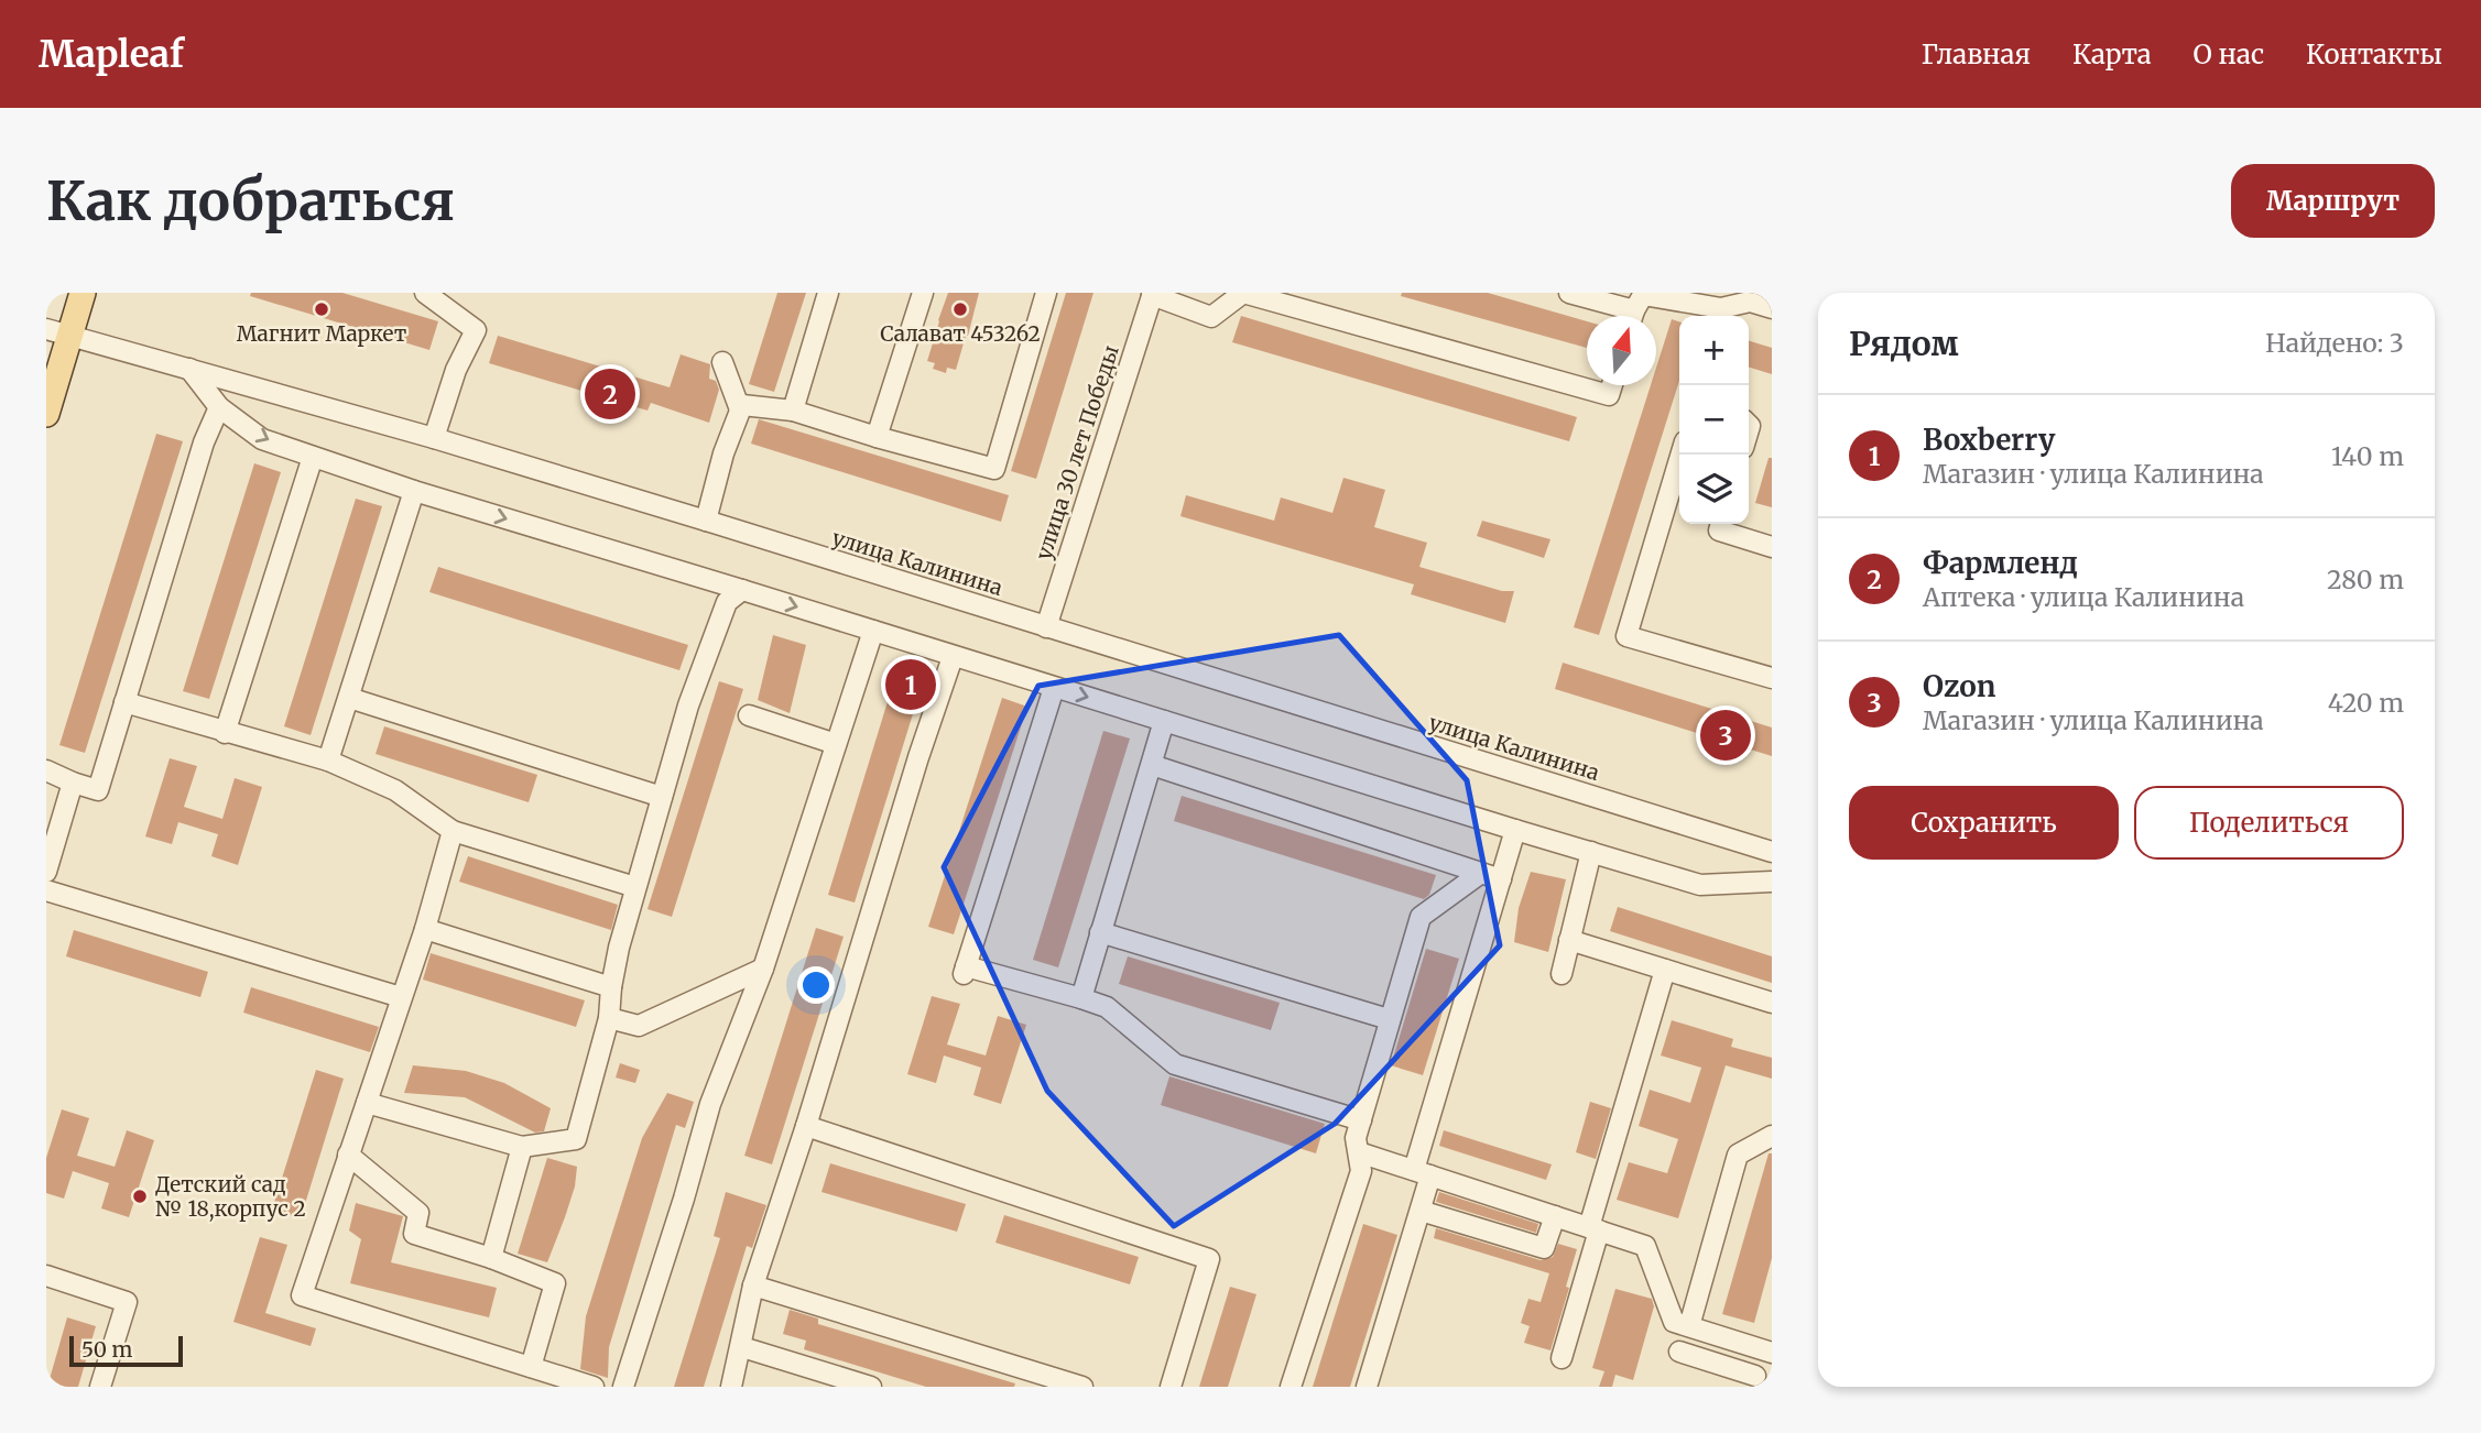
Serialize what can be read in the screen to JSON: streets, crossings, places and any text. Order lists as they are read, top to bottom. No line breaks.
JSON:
{"streets":{"street":["улица 30 лет Победы","улица Калинина"]},"crossings":[["улица 30 лет Победы","улица Калинина"]],"places":["Магнит Маркет","Салават 453262","Детский сад № 18,корпус 2"],"scale_bar":"50 m","north":"top","page":{"header":"Mapleaf","nav":["Главная","Карта","О нас","Контакты"],"buttons":["Маршрут",["Сохранить","Поделиться"]],"title":"Как добраться","heading":["Рядом","Найдено: 3"],"map_buttons":["+","−"],"pins":["2","1","3"],"list":[{"mark":"1","name":"Boxberry","note":"Магазин · улица Калинина","value":"140 m"},{"mark":"2","name":"Фармленд","note":"Аптека · улица Калинина","value":"280 m"},{"mark":"3","name":"Ozon","note":"Магазин · улица Калинина","value":"420 m"}],"scale":"50 m"}}
